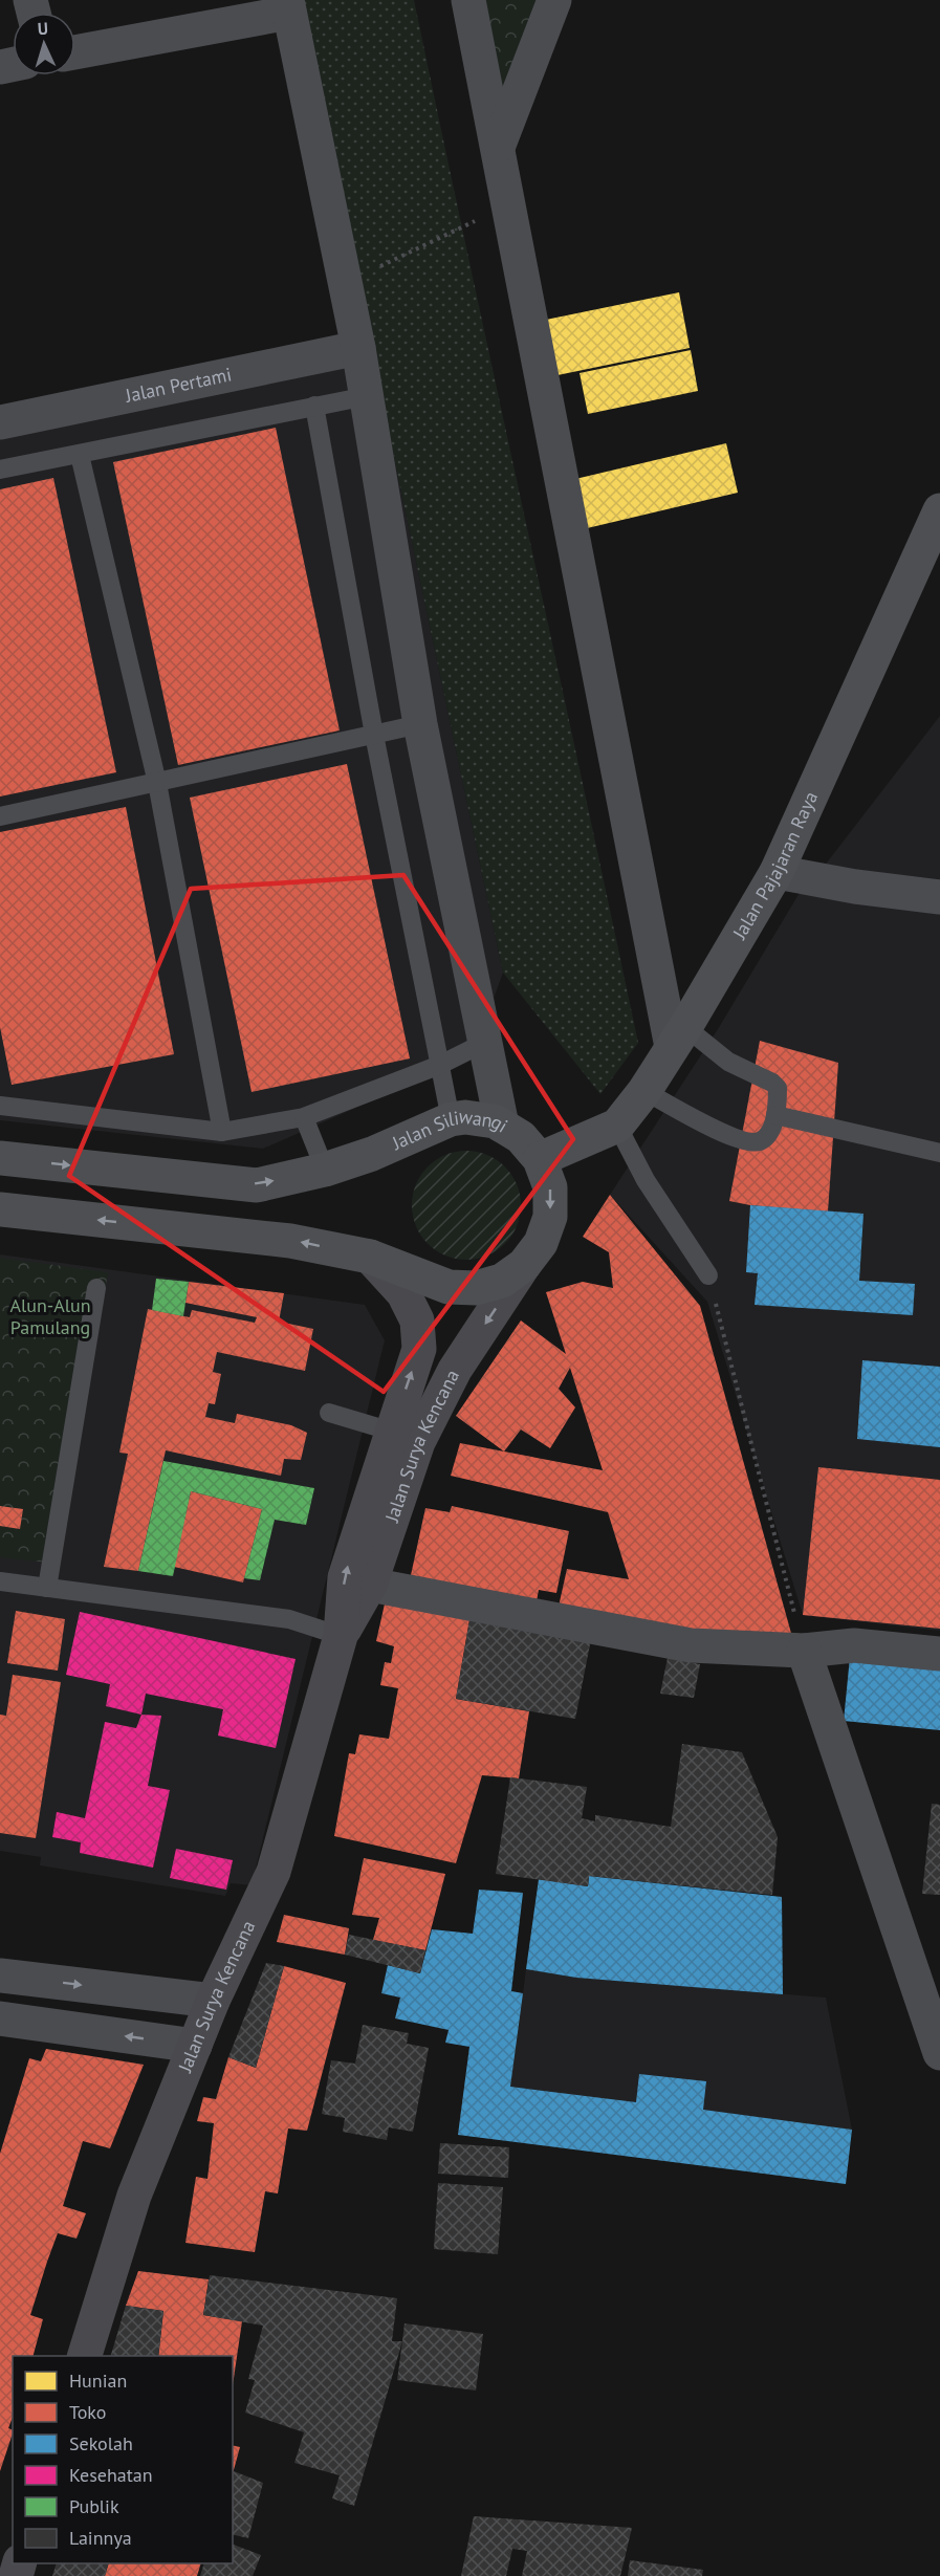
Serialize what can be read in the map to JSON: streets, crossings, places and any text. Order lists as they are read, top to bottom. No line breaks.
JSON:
{"streets":{"main road":["Jalan Pajajaran Raya","Jalan Siliwangi","Jalan Surya Kencana"],"street":["Jalan Pertami"]},"crossings":[["Jalan Pajajaran Raya","Jalan Siliwangi"],["Jalan Siliwangi","Jalan Surya Kencana"]],"parks":["Alun-Alun Pamulang"],"legend":["Hunian","Toko","Sekolah","Kesehatan","Publik","Lainnya"],"north":"top"}
